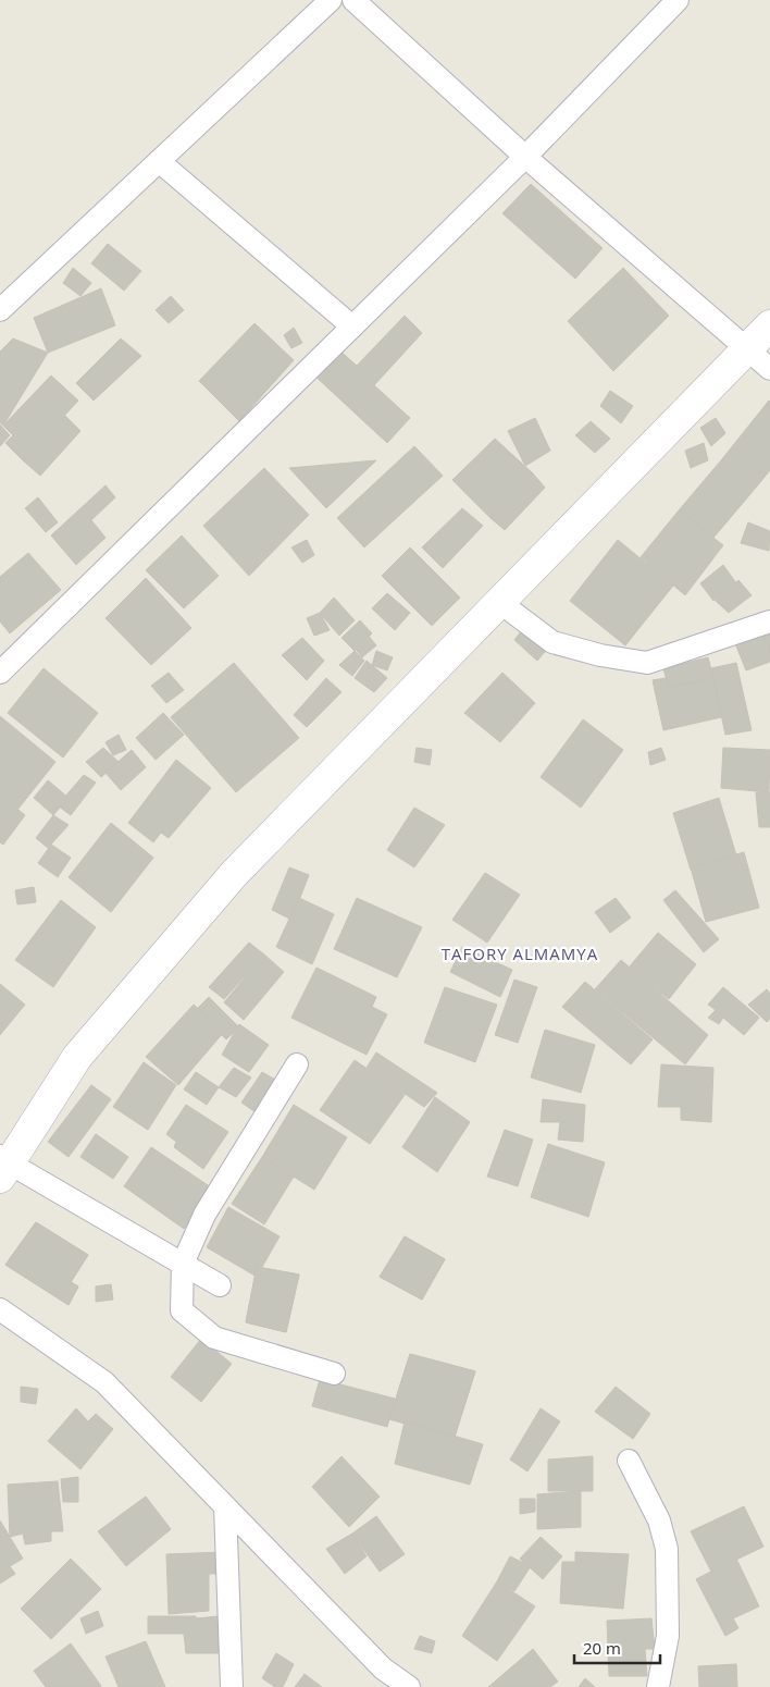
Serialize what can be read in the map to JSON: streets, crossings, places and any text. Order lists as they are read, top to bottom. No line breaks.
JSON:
{"districts":["TAFORY ALMAMYA"],"scale_bar":"20 m"}
